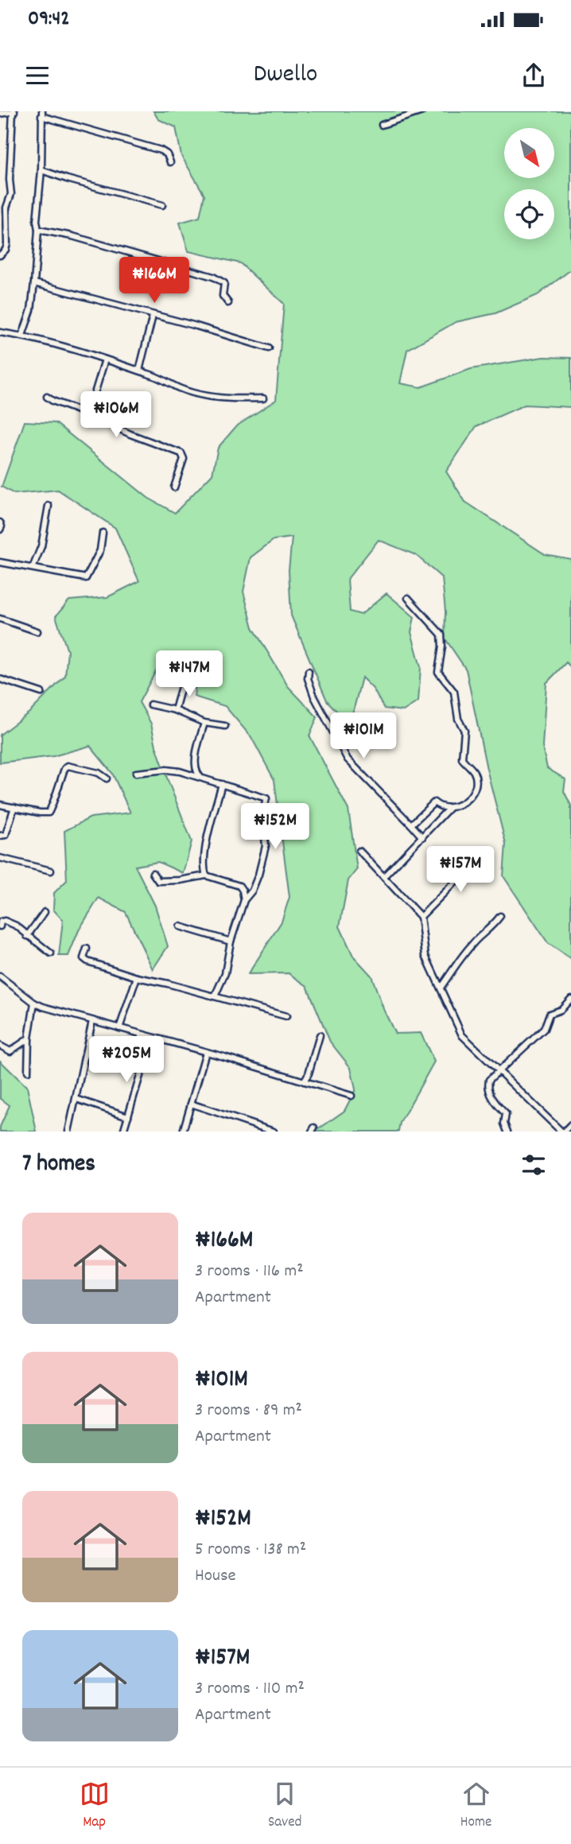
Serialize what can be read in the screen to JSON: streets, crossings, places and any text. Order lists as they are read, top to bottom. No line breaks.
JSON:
{"north":"bottom right","page":{"status":"09:42","header":"Dwello","price":["₦166M","₦106M","₦147M","₦101M","₦152M","₦157M","₦205M"],"heading":"7 homes","list":[{"name":"₦166M","note":"3 rooms · 116 m² · Apartment"},{"name":"₦101M","note":"3 rooms · 89 m² · Apartment"},{"name":"₦152M","note":"5 rooms · 138 m² · House"},{"name":"₦157M","note":"3 rooms · 110 m² · Apartment"}],"tabs":["Map","Saved","Home"]}}
